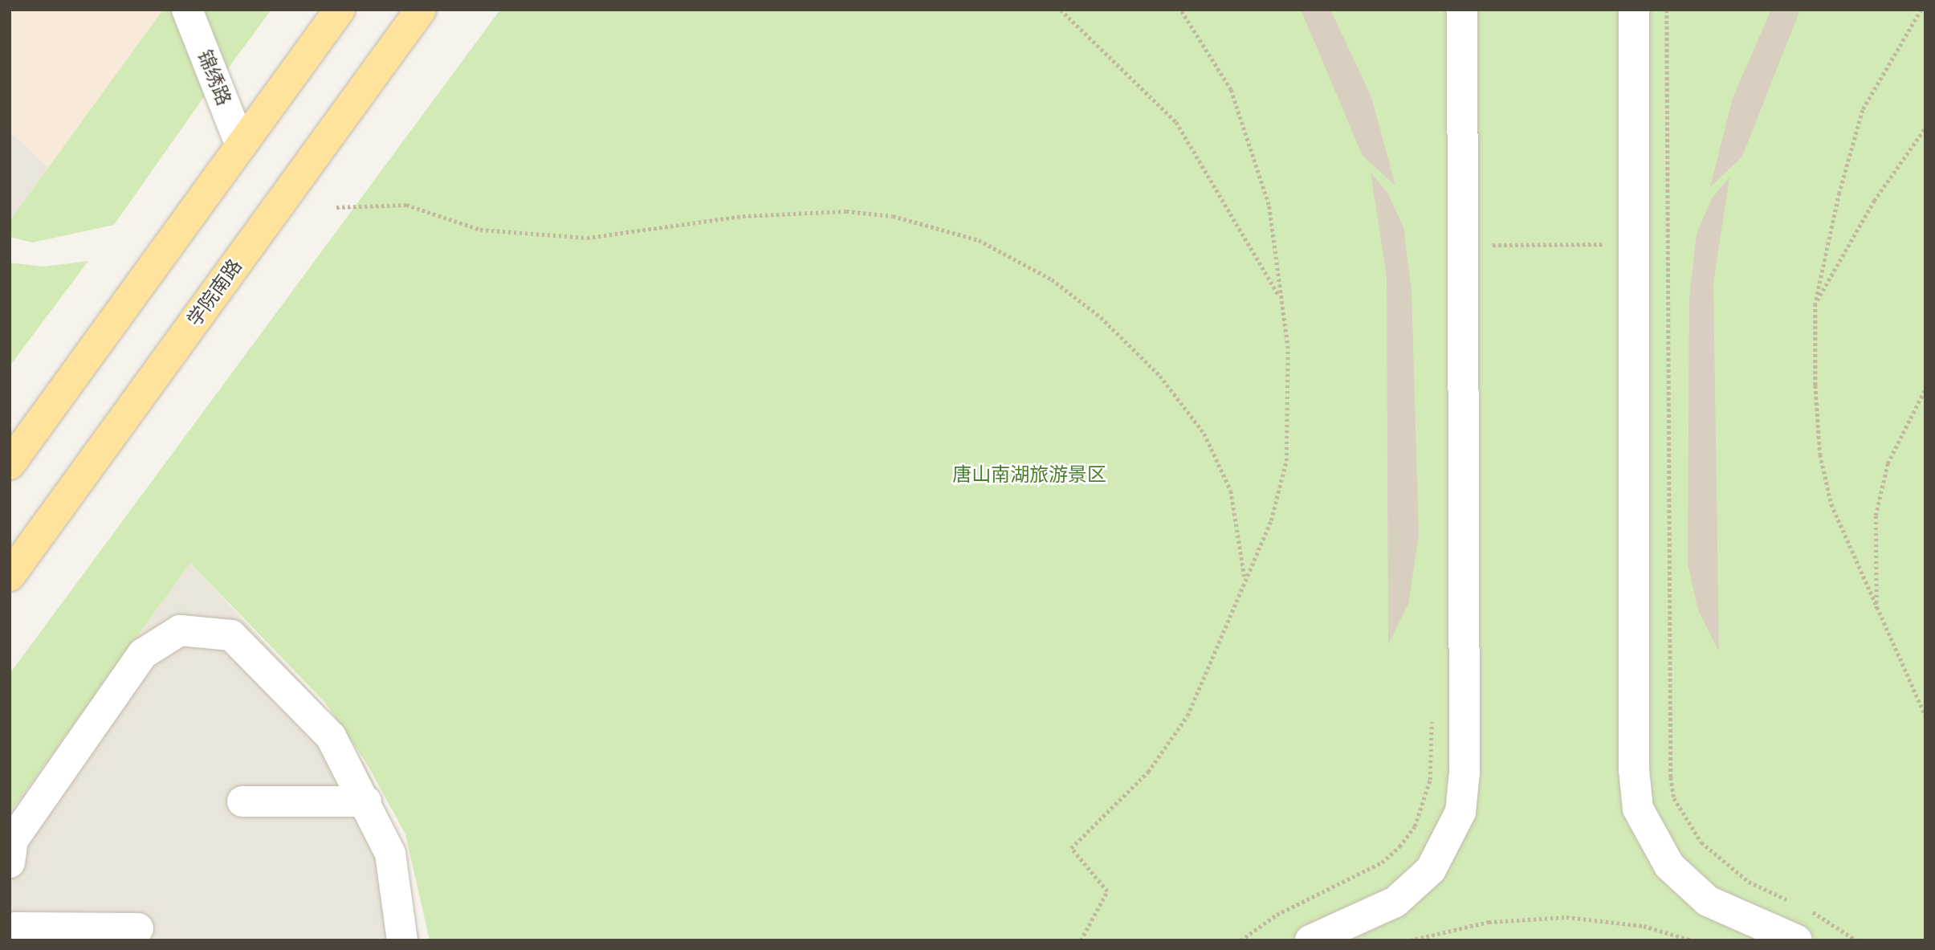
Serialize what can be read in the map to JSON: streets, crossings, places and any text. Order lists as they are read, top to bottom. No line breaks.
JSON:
{"streets":{"main road":["学院南路"],"street":["锦绣路"]},"parks":["唐山南湖旅游景区"]}
